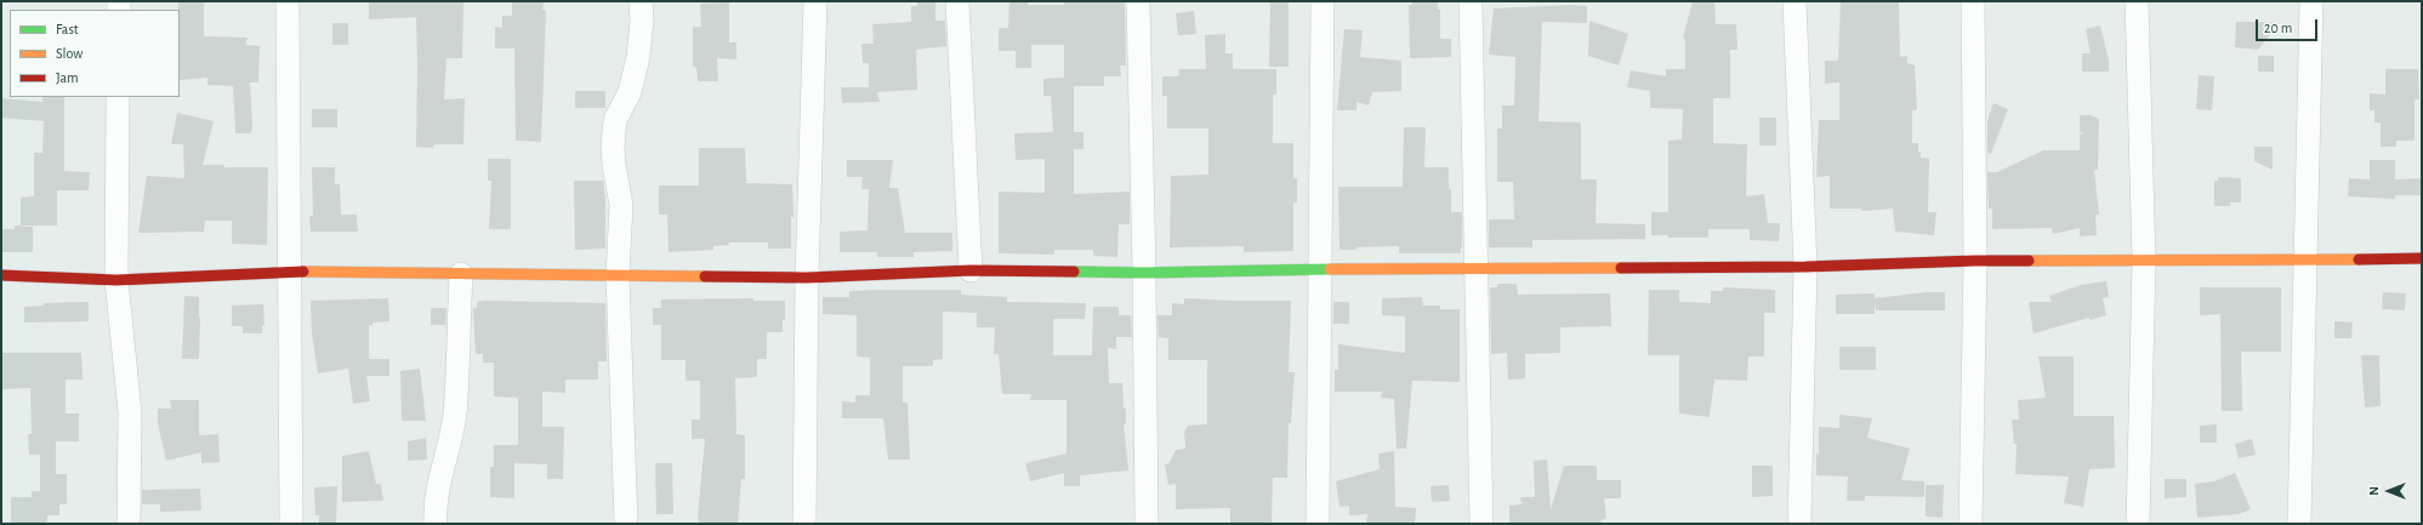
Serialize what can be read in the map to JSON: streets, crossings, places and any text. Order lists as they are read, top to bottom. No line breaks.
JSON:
{"legend":["Fast","Slow","Jam"],"scale_bar":"20 m","north":"left"}
